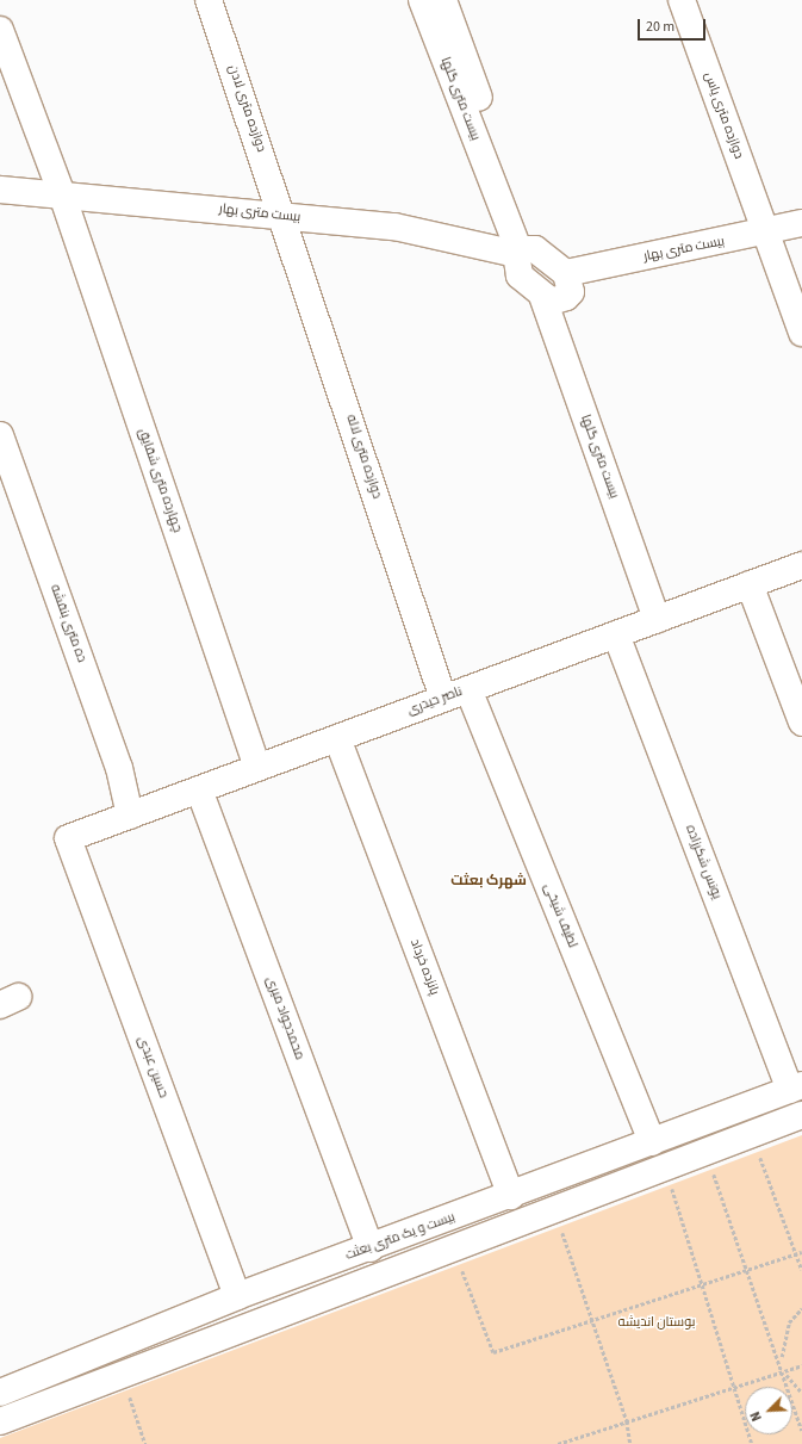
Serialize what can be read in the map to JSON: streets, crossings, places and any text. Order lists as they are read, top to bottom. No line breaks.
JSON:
{"streets":{"street":["بیست متری گلها","دوازده متری لادن","دوازده متری یاس","بیست متری بهار","دوازده متری لاله","چهارده متری شقایق","ده متری بنفشه","ناصر حیدری","یونس شکرزاده","لطیف شیخی","پانزده خرداد","محمدجواد میری","حسین عبدی","بیست و یک متری بعثت"]},"crossings":[["بیست متری گلها","بیست متری بهار"],["بیست متری گلها","ناصر حیدری"],["دوازده متری لادن","بیست متری بهار"],["دوازده متری لادن","دوازده متری لاله"],["دوازده متری یاس","بیست متری بهار"],["بیست متری بهار","دوازده متری لاله"],["بیست متری بهار","چهارده متری شقایق"],["دوازده متری لاله","ناصر حیدری"],["چهارده متری شقایق","ناصر حیدری"],["ده متری بنفشه","ناصر حیدری"],["ناصر حیدری","یونس شکرزاده"],["ناصر حیدری","لطیف شیخی"],["ناصر حیدری","پانزده خرداد"],["ناصر حیدری","محمدجواد میری"],["ناصر حیدری","حسین عبدی"],["یونس شکرزاده","بیست و یک متری بعثت"],["لطیف شیخی","بیست و یک متری بعثت"],["پانزده خرداد","بیست و یک متری بعثت"],["محمدجواد میری","بیست و یک متری بعثت"],["حسین عبدی","بیست و یک متری بعثت"]],"districts":["شهرک بعثت"],"parks":["بوستان اندیشه"],"scale_bar":"20 m","north":"bottom left"}
